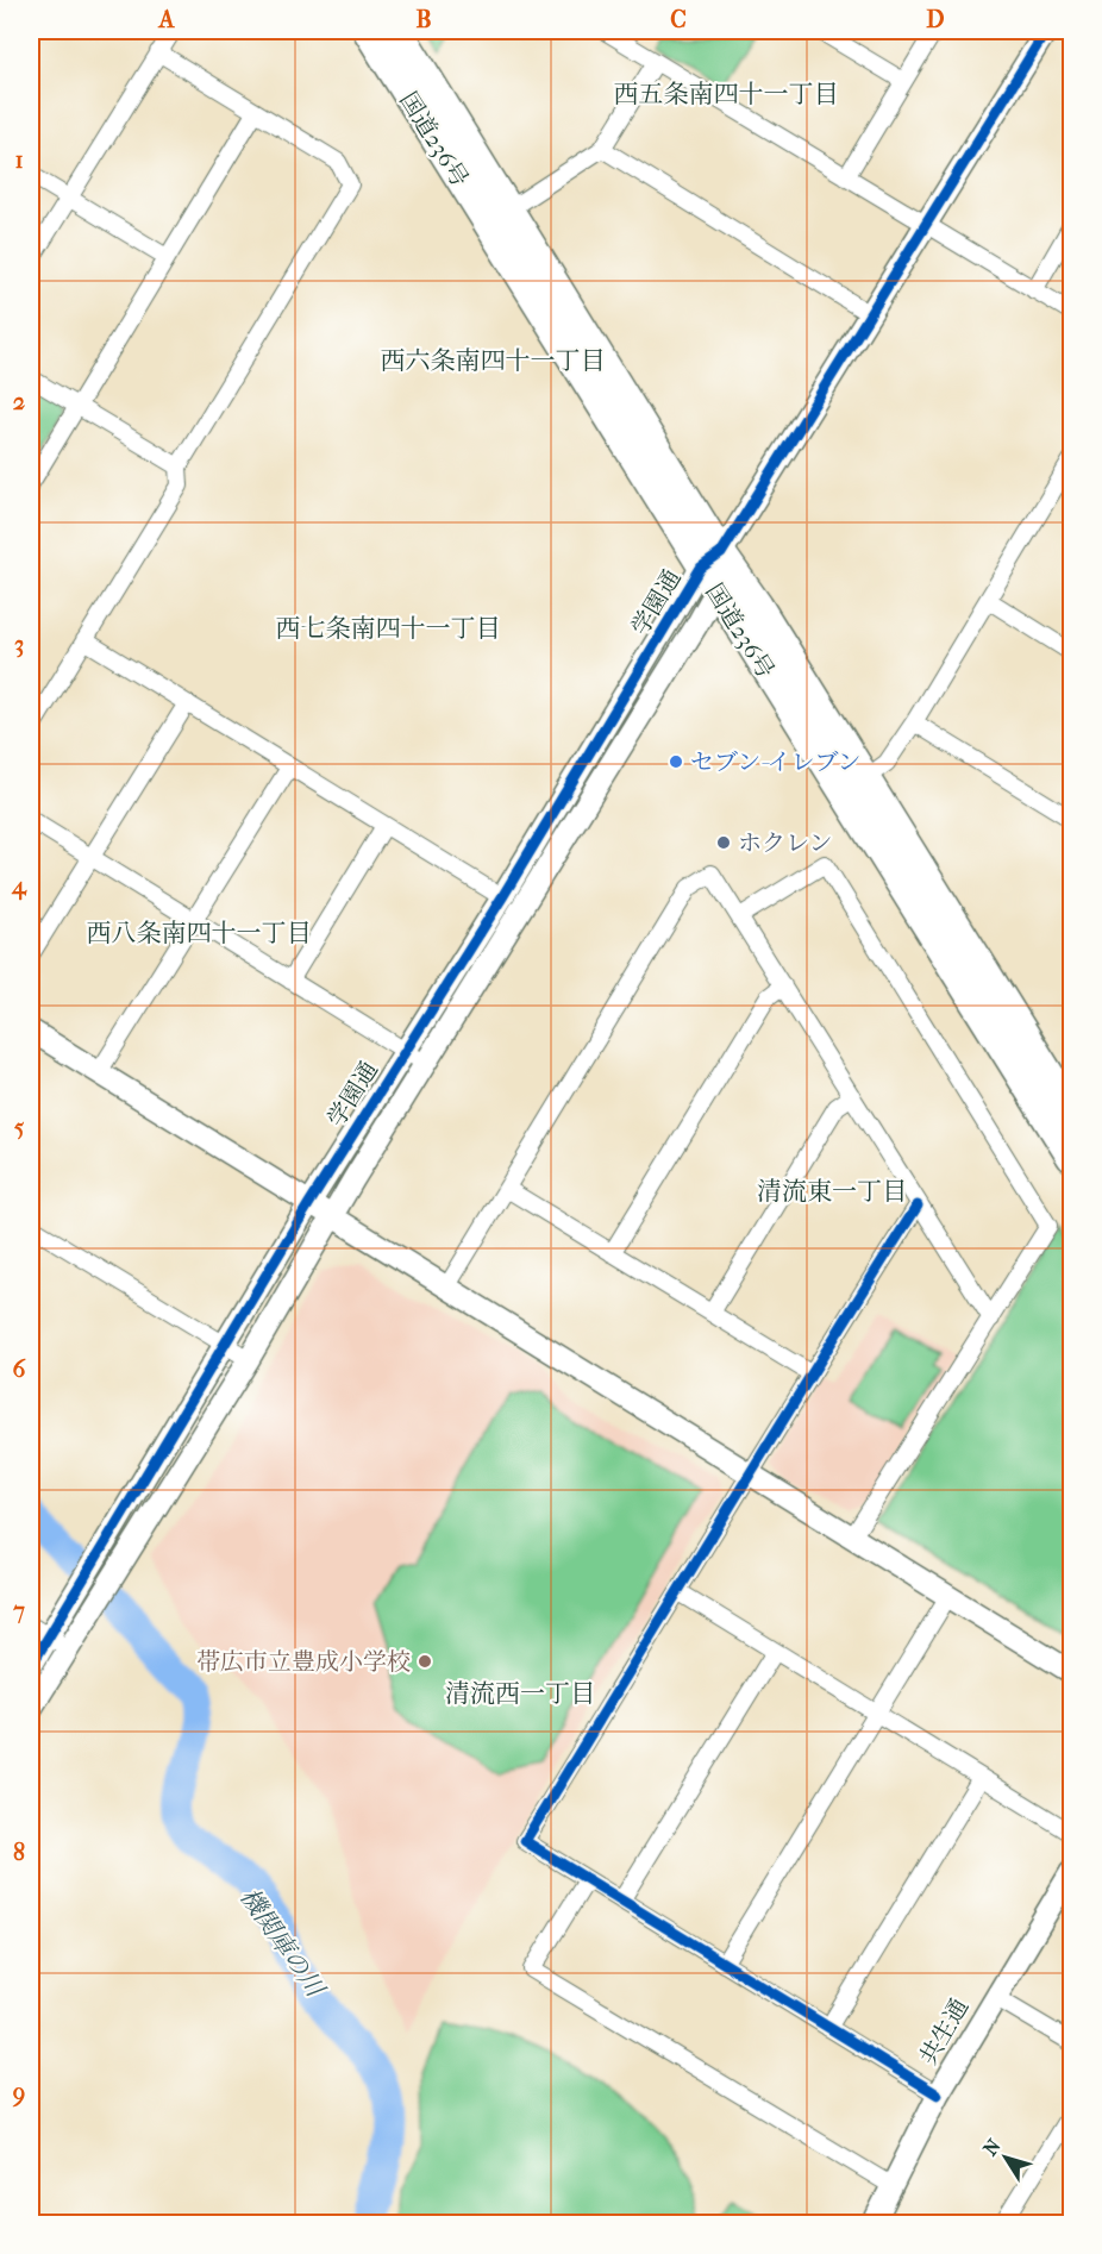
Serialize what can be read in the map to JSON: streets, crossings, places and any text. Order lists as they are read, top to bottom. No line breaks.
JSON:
{"streets":{"highway":["国道236号"],"street":["学園通","共生通"]},"crossings":[["国道236号","学園通"]],"districts":["西五条南四十一丁目","西六条南四十一丁目","西七条南四十一丁目","西八条南四十一丁目","清流東一丁目","清流西一丁目"],"water":["機関庫の川"],"places":["セブン-イレブン","ホクレン","帯広市立豊成小学校"],"north":"top left","grid":{"columns":["A","B","C","D"],"rows":["1","2","3","4","5","6","7","8","9"]}}
